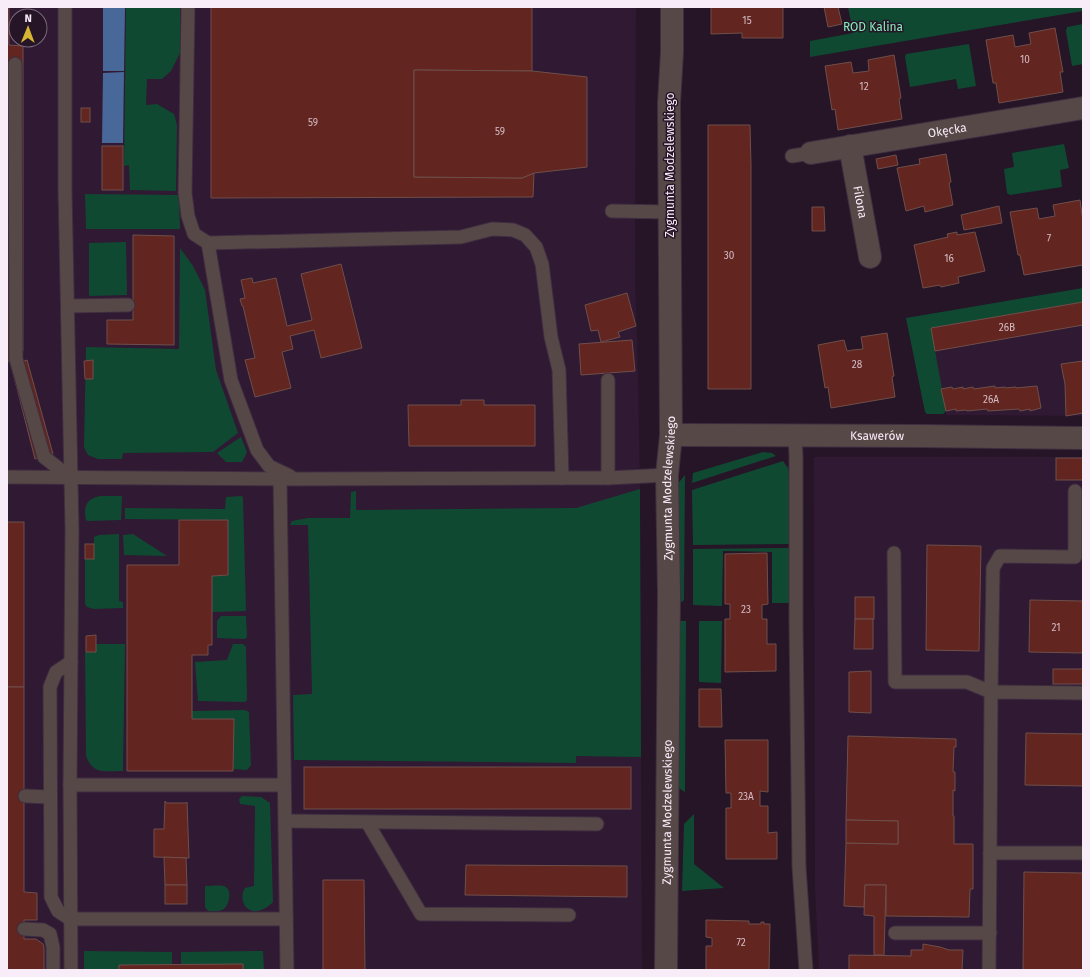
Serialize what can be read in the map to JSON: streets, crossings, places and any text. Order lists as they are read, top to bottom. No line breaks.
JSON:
{"streets":{"street":["Okęcka","Zygmunta Modzelewskiego","Filona","Ksawerów"]},"crossings":[["Okęcka","Filona"],["Zygmunta Modzelewskiego","Ksawerów"]],"parks":["ROD Kalina"],"house_numbers":["15","10","12","59","59","7","30","16","26B","28","26A","23","21","23A","72"],"north":"top"}
